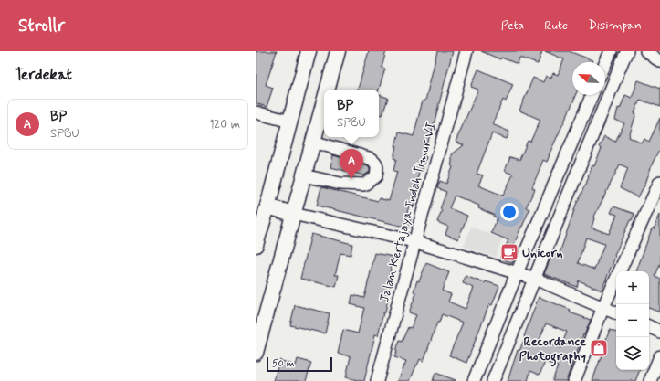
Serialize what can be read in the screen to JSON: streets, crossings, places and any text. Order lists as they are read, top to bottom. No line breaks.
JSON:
{"streets":{"street":["Jalan Kertajaya Indah Timur VI"]},"places":{"cafe":["Unicorn"],"shop":["Recordance Photography"]},"scale_bar":"50 m","north":"top left","page":{"header":"Strollr","nav":["Peta","Rute","Disimpan"],"heading":"Terdekat","popup":["BP","SPBU"],"list":[{"mark":"A","name":"BP","note":"SPBU","value":"120 m"}],"pins":"A","map_buttons":["+","−"],"scale":"50 m"}}
